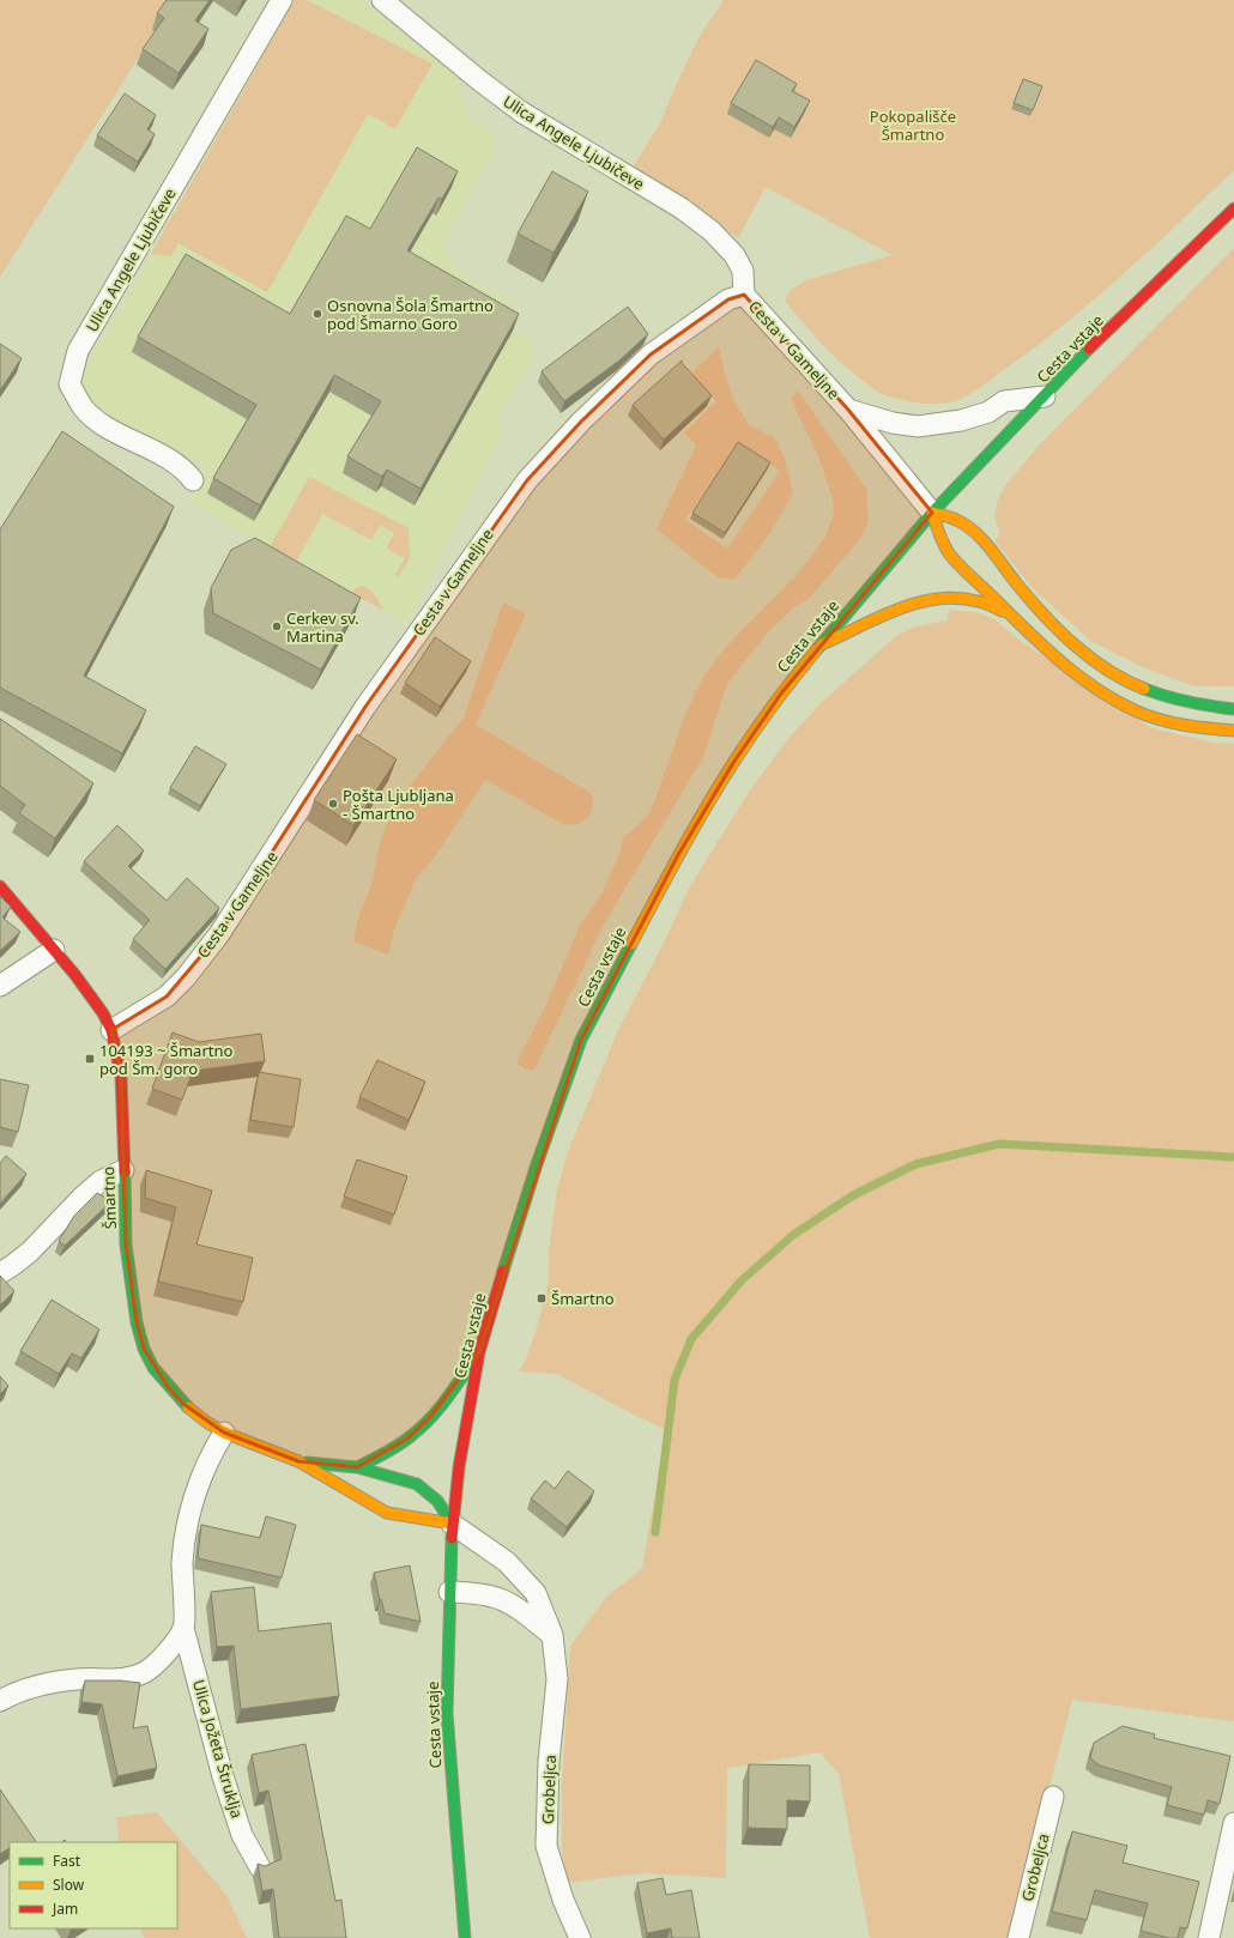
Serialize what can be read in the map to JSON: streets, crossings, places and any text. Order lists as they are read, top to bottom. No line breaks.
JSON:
{"streets":{"main road":["Cesta vstaje","Šmartno"],"street":["Ulica Angele Ljubičeve","Cesta v Gameljne","Ulica Jožeta Štruklja","Grobeljca"]},"crossings":[["Ulica Angele Ljubičeve","Cesta v Gameljne"],["Cesta vstaje","Cesta v Gameljne"],["Cesta vstaje","Grobeljca"],["Cesta v Gameljne","Šmartno"],["Šmartno","Ulica Jožeta Štruklja"]],"parks":["Pokopališče Šmartno"],"places":{"other":["Osnovna Šola Šmartno pod Šmarno Goro","Cerkev sv. Martina","Pošta Ljubljana - Šmartno"],"transit":["104193 ~ Šmartno pod Šm. goro","Šmartno"]},"legend":["Fast","Slow","Jam"]}
